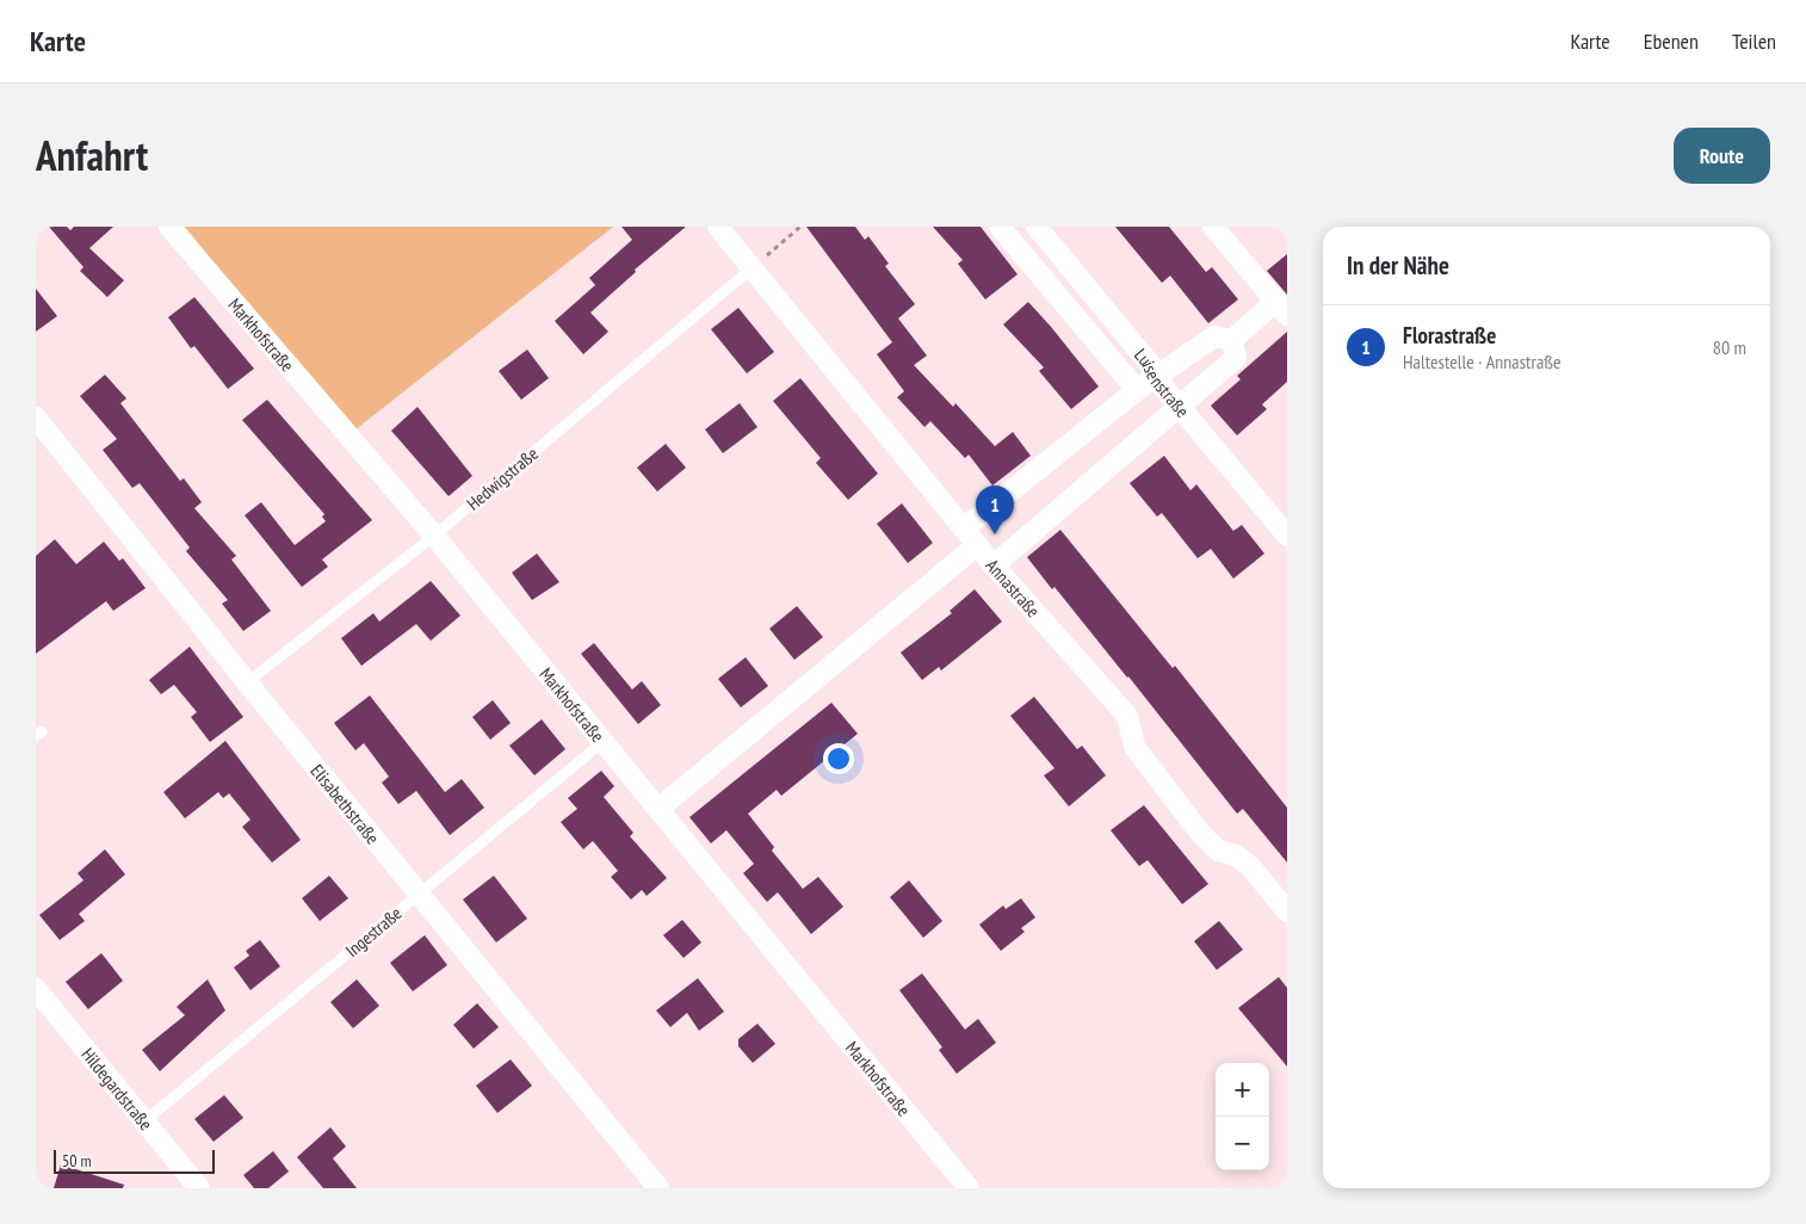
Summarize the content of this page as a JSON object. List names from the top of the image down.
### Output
{
  "streets": {
    "street": [
      "Markhofstraße",
      "Luisenstraße",
      "Annastraße",
      "Elisabethstraße",
      "Hildegardstraße"
    ],
    "lane": ["Hedwigstraße", "Ingestraße"]
  },
  "crossings": [
    ["Markhofstraße", "Hedwigstraße"],
    ["Markhofstraße", "Ingestraße"],
    ["Hedwigstraße", "Annastraße"],
    ["Hedwigstraße", "Elisabethstraße"],
    ["Elisabethstraße", "Ingestraße"],
    ["Ingestraße", "Hildegardstraße"]
  ],
  "scale_bar": "50 m",
  "page": {
    "header": "Karte",
    "nav": ["Karte", "Ebenen", "Teilen"],
    "title": "Anfahrt",
    "buttons": "Route",
    "heading": "In der Nähe",
    "list": [
      {
        "mark": "1",
        "name": "Florastraße",
        "note": "Haltestelle · Annastraße",
        "value": "80 m"
      }
    ],
    "pins": "1",
    "map_buttons": ["+", "−"],
    "scale": "50 m"
  }
}
